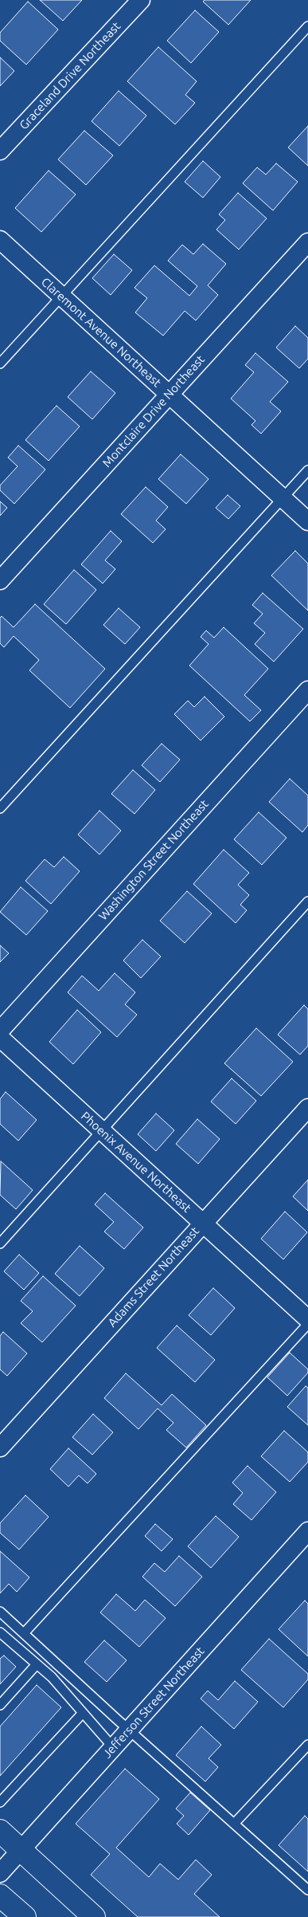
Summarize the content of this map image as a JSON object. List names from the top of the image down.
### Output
{
  "streets": {
    "street": [
      "Graceland Drive Northeast",
      "Claremont Avenue Northeast",
      "Montclaire Drive Northeast",
      "Washington Street Northeast",
      "Phoenix Avenue Northeast",
      "Adams Street Northeast",
      "Jefferson Street Northeast"
    ]
  },
  "crossings": [
    ["Claremont Avenue Northeast", "Montclaire Drive Northeast"],
    ["Phoenix Avenue Northeast", "Adams Street Northeast"]
  ]
}
